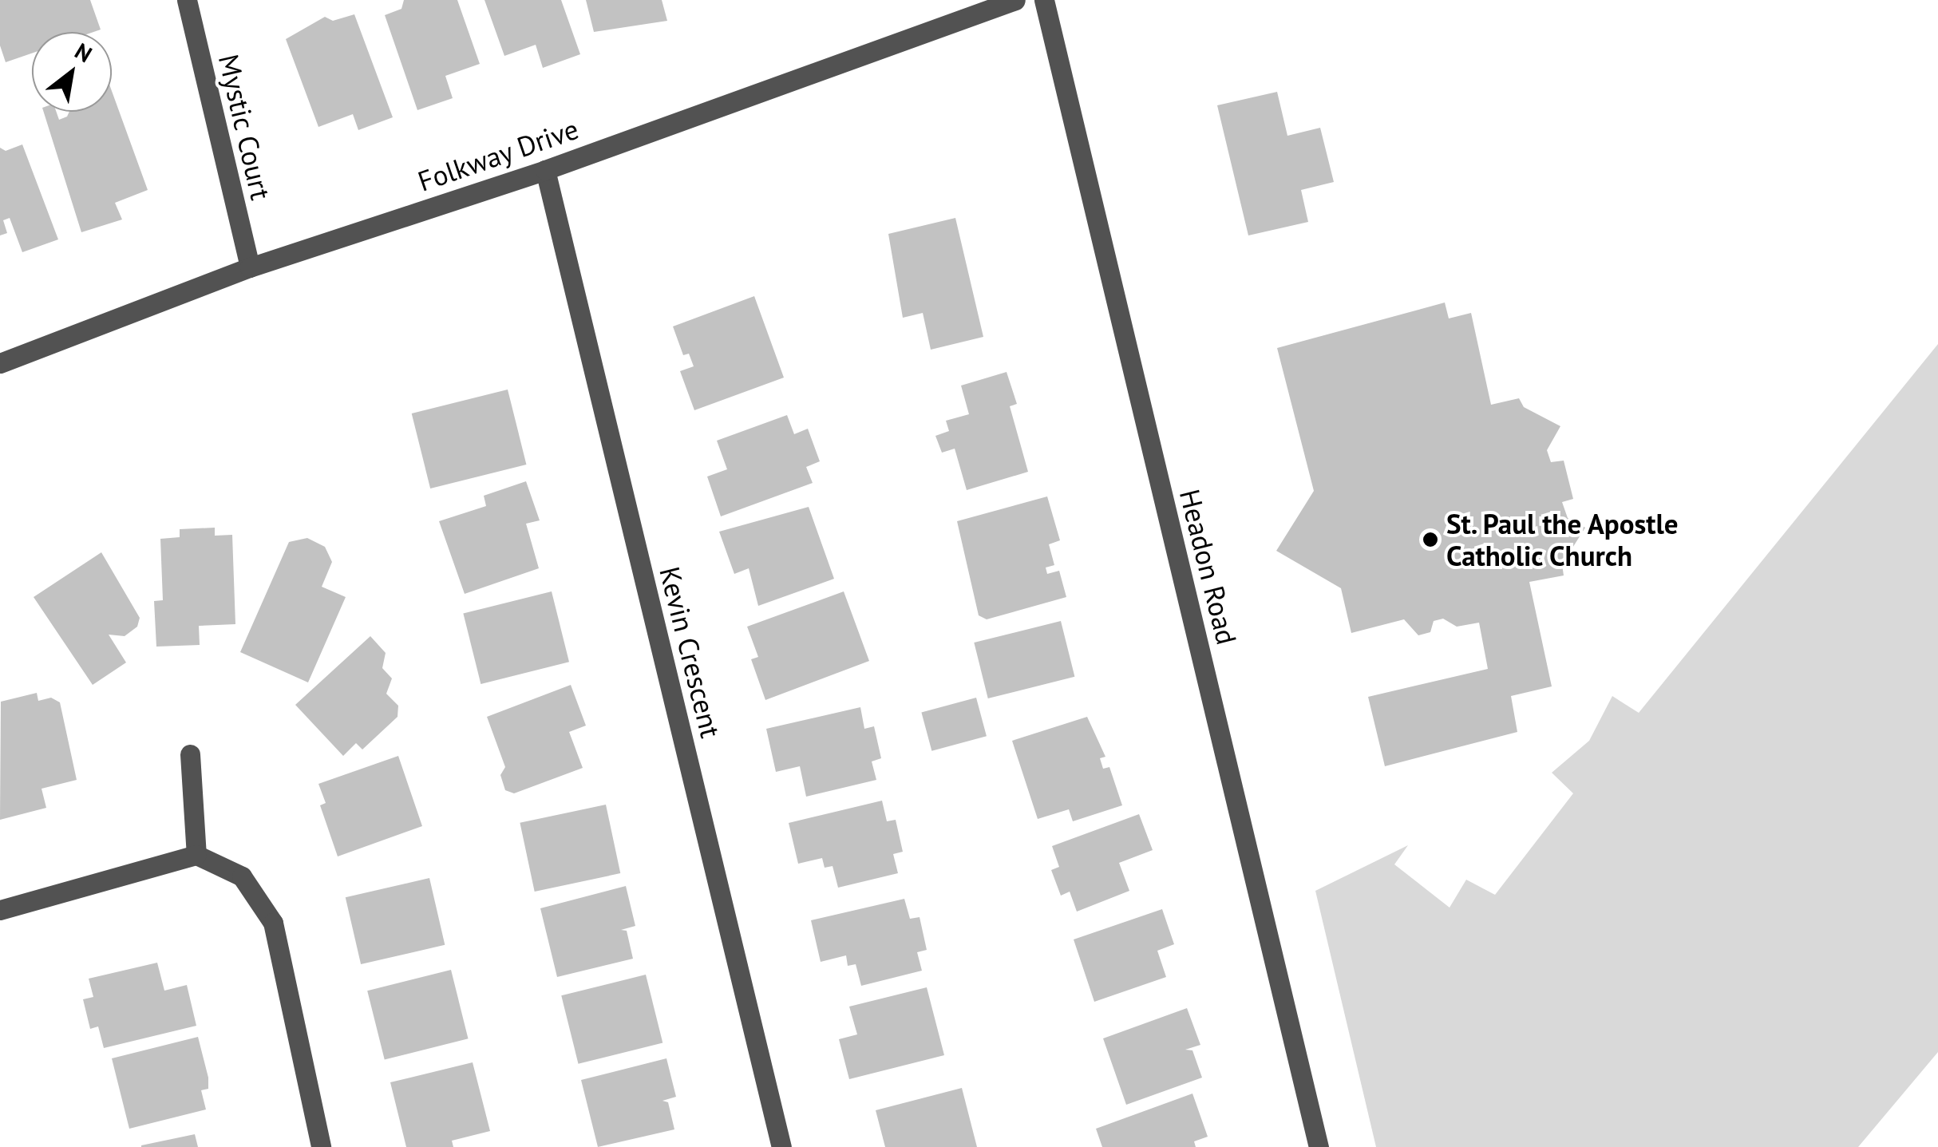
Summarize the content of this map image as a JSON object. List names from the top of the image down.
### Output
{
  "streets": {
    "street": [
      "Mystic Court",
      "Folkway Drive",
      "Headon Road",
      "Kevin Crescent"
    ]
  },
  "crossings": [
    ["Mystic Court", "Folkway Drive"],
    ["Folkway Drive", "Kevin Crescent"]
  ],
  "places": ["St. Paul the Apostle Catholic Church"],
  "north": "top right"
}
